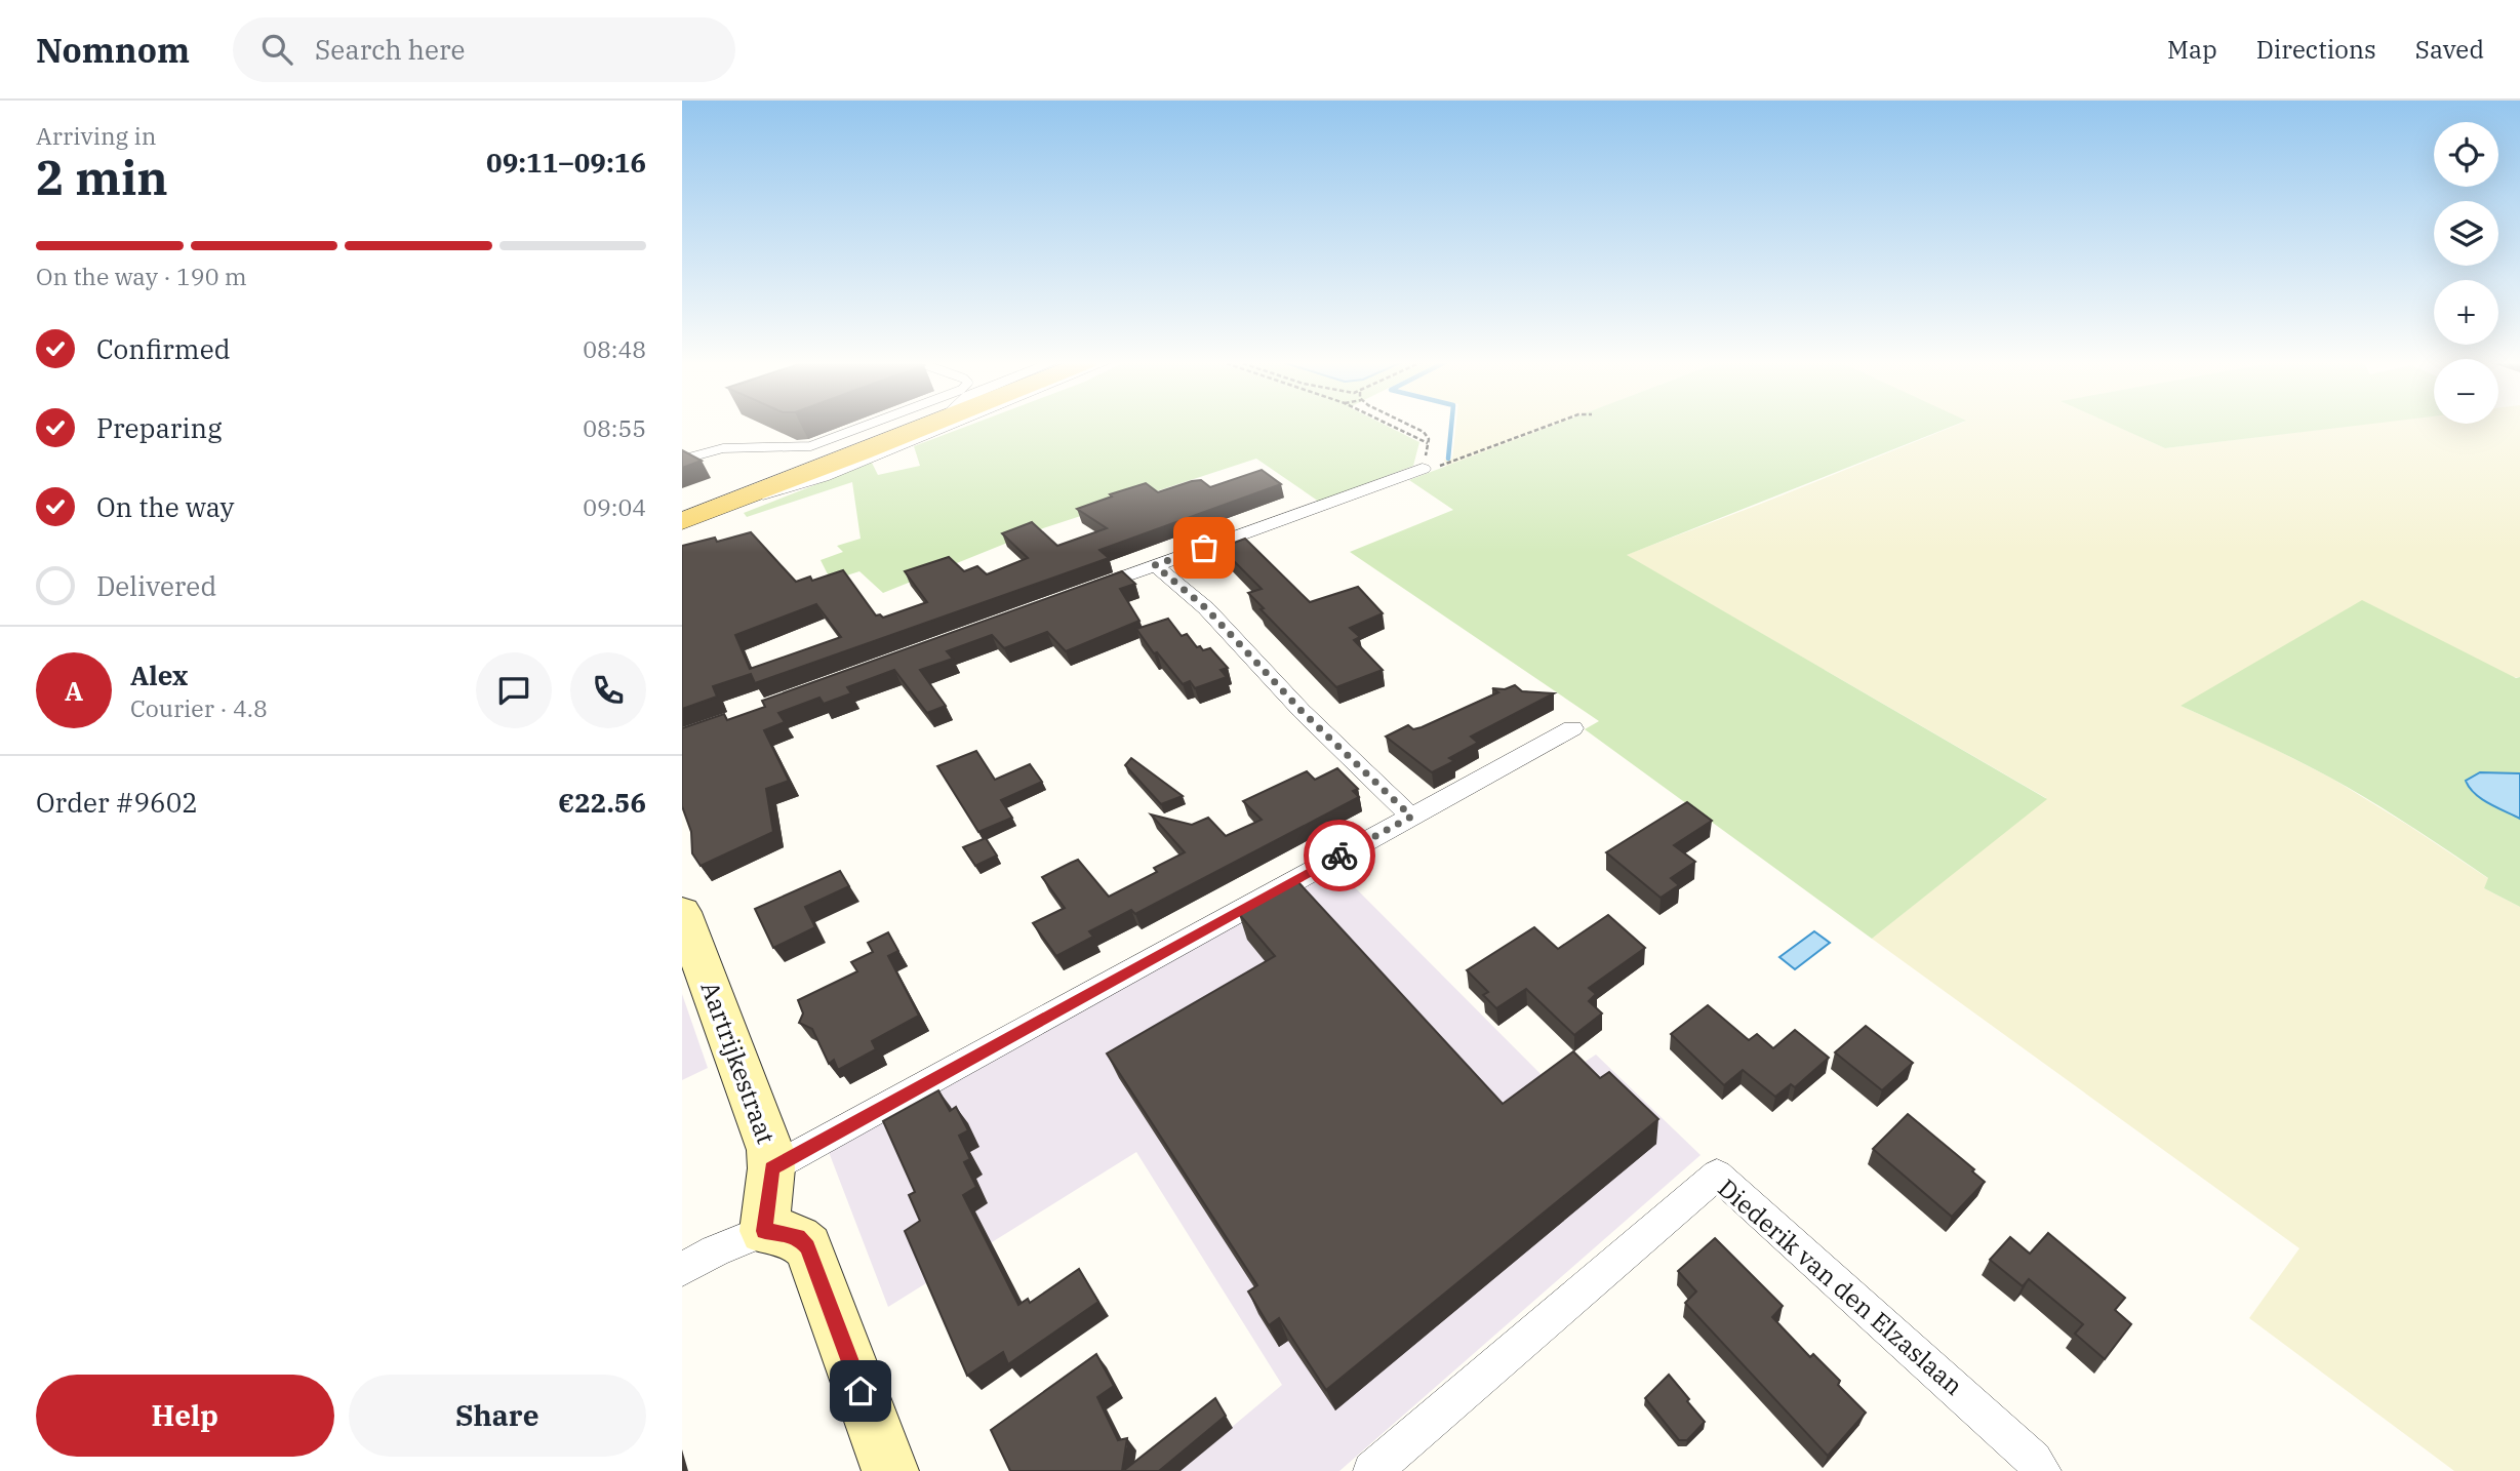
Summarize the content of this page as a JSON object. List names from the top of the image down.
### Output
{
  "streets": {
    "street": ["Aartrijkestraat", "Diederik van den Elzaslaan"]
  },
  "page": {
    "header": "Nomnom",
    "search": "Search here",
    "nav": ["Map", "Directions", "Saved"],
    "heading": ["2 min", "Arriving in", "09:11–09:16"],
    "panel": [
      "Alex",
      "Courier · 4.8",
      "Order #9602",
      "€22.56"
    ],
    "map_buttons": ["+", "−"],
    "bar": "On the way · 190 m",
    "list": [
      ["Confirmed", "08:48"],
      ["Preparing", "08:55"],
      ["On the way", "09:04"],
      "Delivered"
    ],
    "round": "A",
    "buttons": ["Help", "Share"]
  }
}
